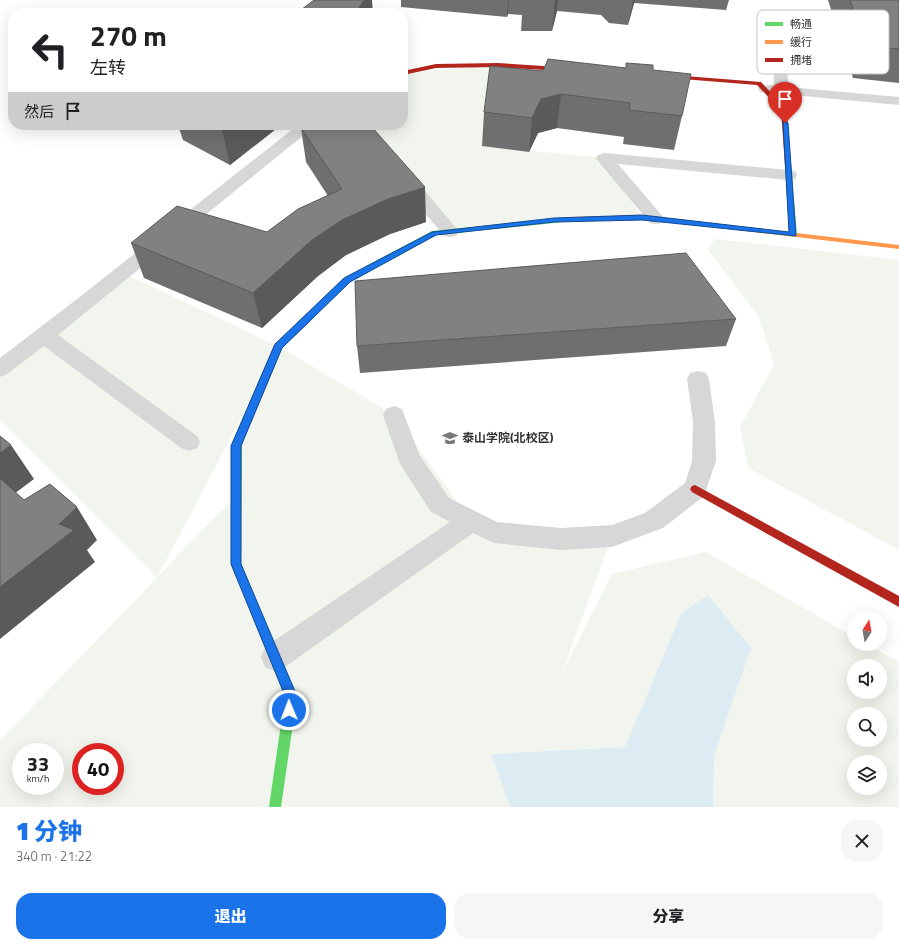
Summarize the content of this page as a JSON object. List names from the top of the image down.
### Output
{
  "places": {
    "school or university": ["泰山学院(北校区)"]
  },
  "legend": ["畅通", "缓行", "拥堵"],
  "north": "top",
  "page": {
    "turn": ["270 m", "左转"],
    "then": "然后",
    "speed": "33 km/h",
    "limit": "40",
    "heading": ["1 分钟", "340 m · 21:22"],
    "buttons": ["退出", "分享"]
  }
}
